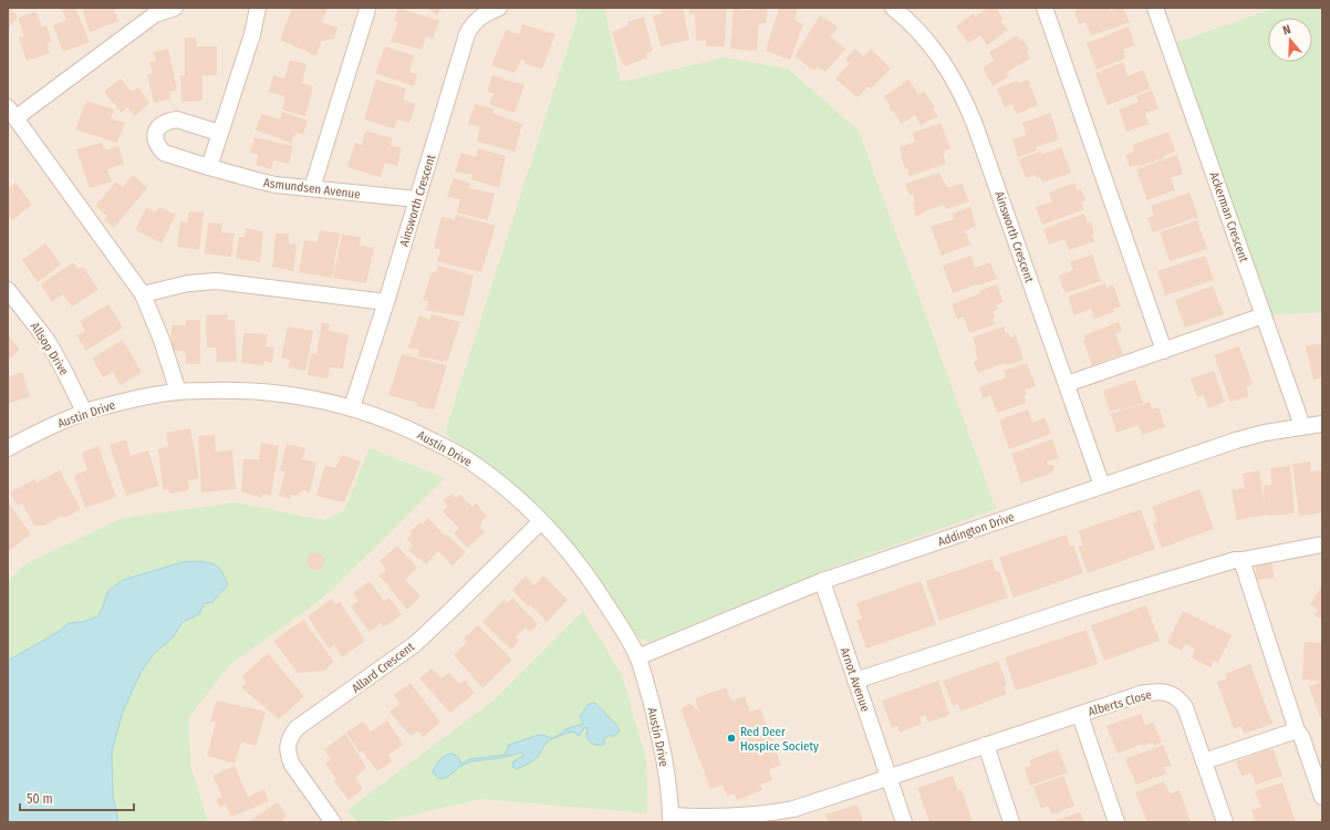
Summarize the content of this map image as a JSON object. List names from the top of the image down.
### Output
{
  "streets": {
    "street": [
      "Asmundsen Avenue",
      "Ainsworth Crescent",
      "Ackerman Crescent",
      "Allsop Drive",
      "Austin Drive",
      "Addington Drive",
      "Allard Crescent",
      "Arnot Avenue",
      "Alberts Close"
    ]
  },
  "crossings": [
    ["Asmundsen Avenue", "Ainsworth Crescent"],
    ["Ainsworth Crescent", "Austin Drive"],
    ["Ainsworth Crescent", "Addington Drive"],
    ["Ackerman Crescent", "Addington Drive"],
    ["Allsop Drive", "Austin Drive"],
    ["Austin Drive", "Addington Drive"],
    ["Austin Drive", "Allard Crescent"],
    ["Austin Drive", "Alberts Close"],
    ["Addington Drive", "Arnot Avenue"],
    ["Arnot Avenue", "Alberts Close"]
  ],
  "places": ["Red Deer Hospice Society"],
  "scale_bar": "50 m",
  "north": "top"
}
